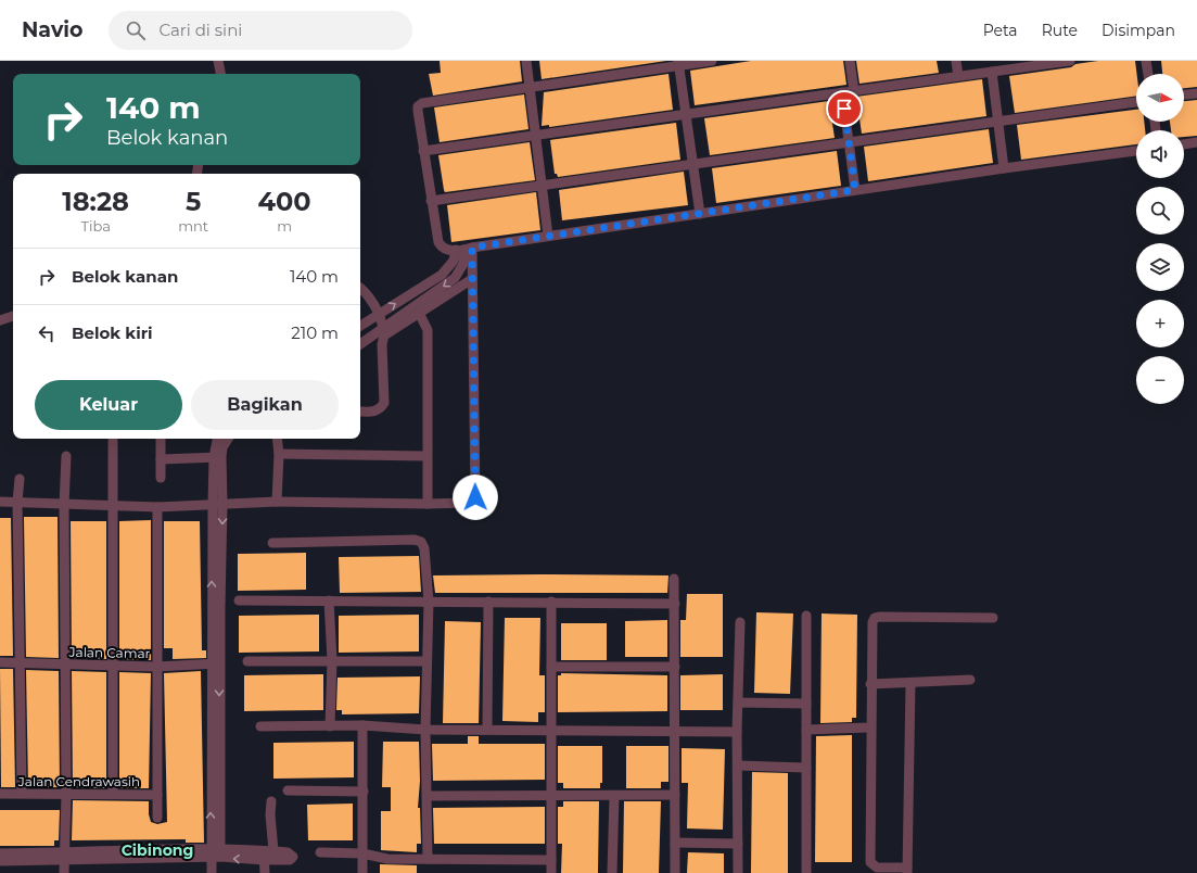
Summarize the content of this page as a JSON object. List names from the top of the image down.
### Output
{
  "streets": {
    "street": ["Jalan Camar", "Jalan Cendrawasih"]
  },
  "districts": ["Cibinong"],
  "north": "right",
  "page": {
    "header": "Navio",
    "search": "Cari di sini",
    "nav": ["Peta", "Rute", "Disimpan"],
    "map_buttons": ["+", "−"],
    "turn": ["140 m", "Belok kanan"],
    "eta": [
      "18:28",
      "Tiba",
      "5",
      "mnt",
      "400",
      "m"
    ],
    "list": [
      {
        "name": "Belok kanan",
        "value": "140 m"
      },
      {
        "name": "Belok kiri",
        "value": "210 m"
      }
    ],
    "buttons": ["Keluar", "Bagikan"]
  }
}
